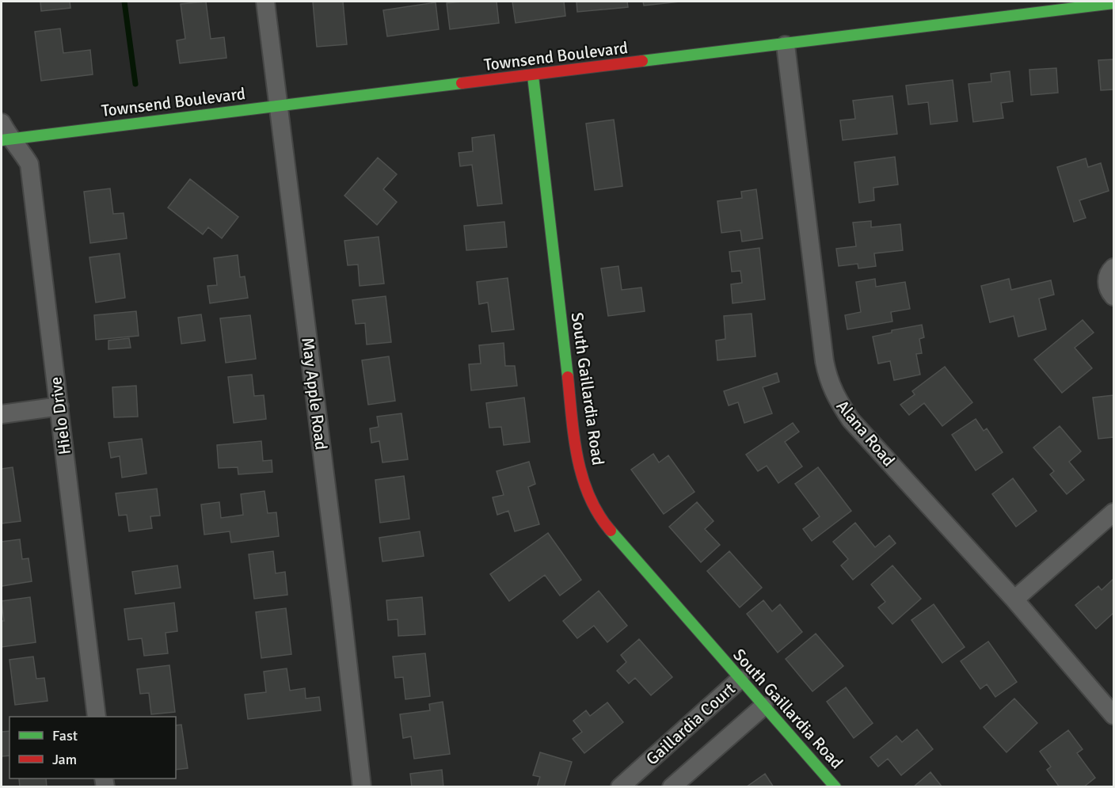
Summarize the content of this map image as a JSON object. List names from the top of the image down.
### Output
{
  "streets": {
    "street": [
      "Townsend Boulevard",
      "South Gaillardia Road",
      "May Apple Road",
      "Hielo Drive",
      "Alana Road",
      "Gaillardia Court"
    ]
  },
  "crossings": [
    ["Townsend Boulevard", "South Gaillardia Road"],
    ["Townsend Boulevard", "May Apple Road"],
    ["Townsend Boulevard", "Hielo Drive"],
    ["Townsend Boulevard", "Alana Road"],
    ["South Gaillardia Road", "Gaillardia Court"]
  ],
  "legend": ["Fast", "Jam"]
}
